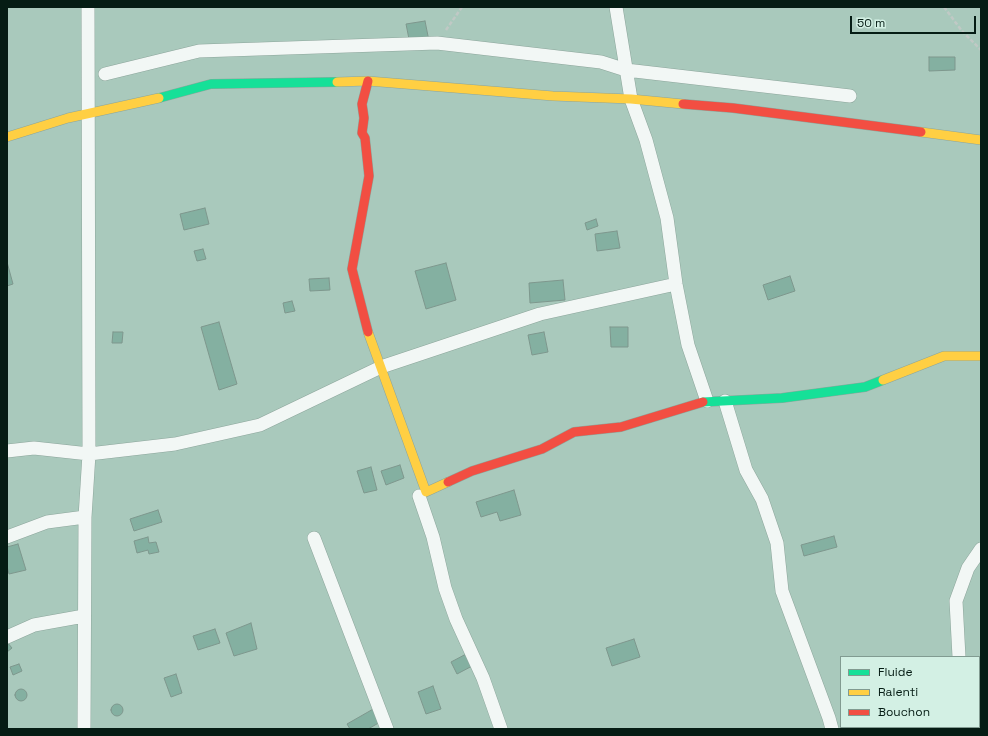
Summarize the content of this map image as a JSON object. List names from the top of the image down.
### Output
{
  "legend": ["Fluide", "Ralenti", "Bouchon"],
  "scale_bar": "50 m"
}
